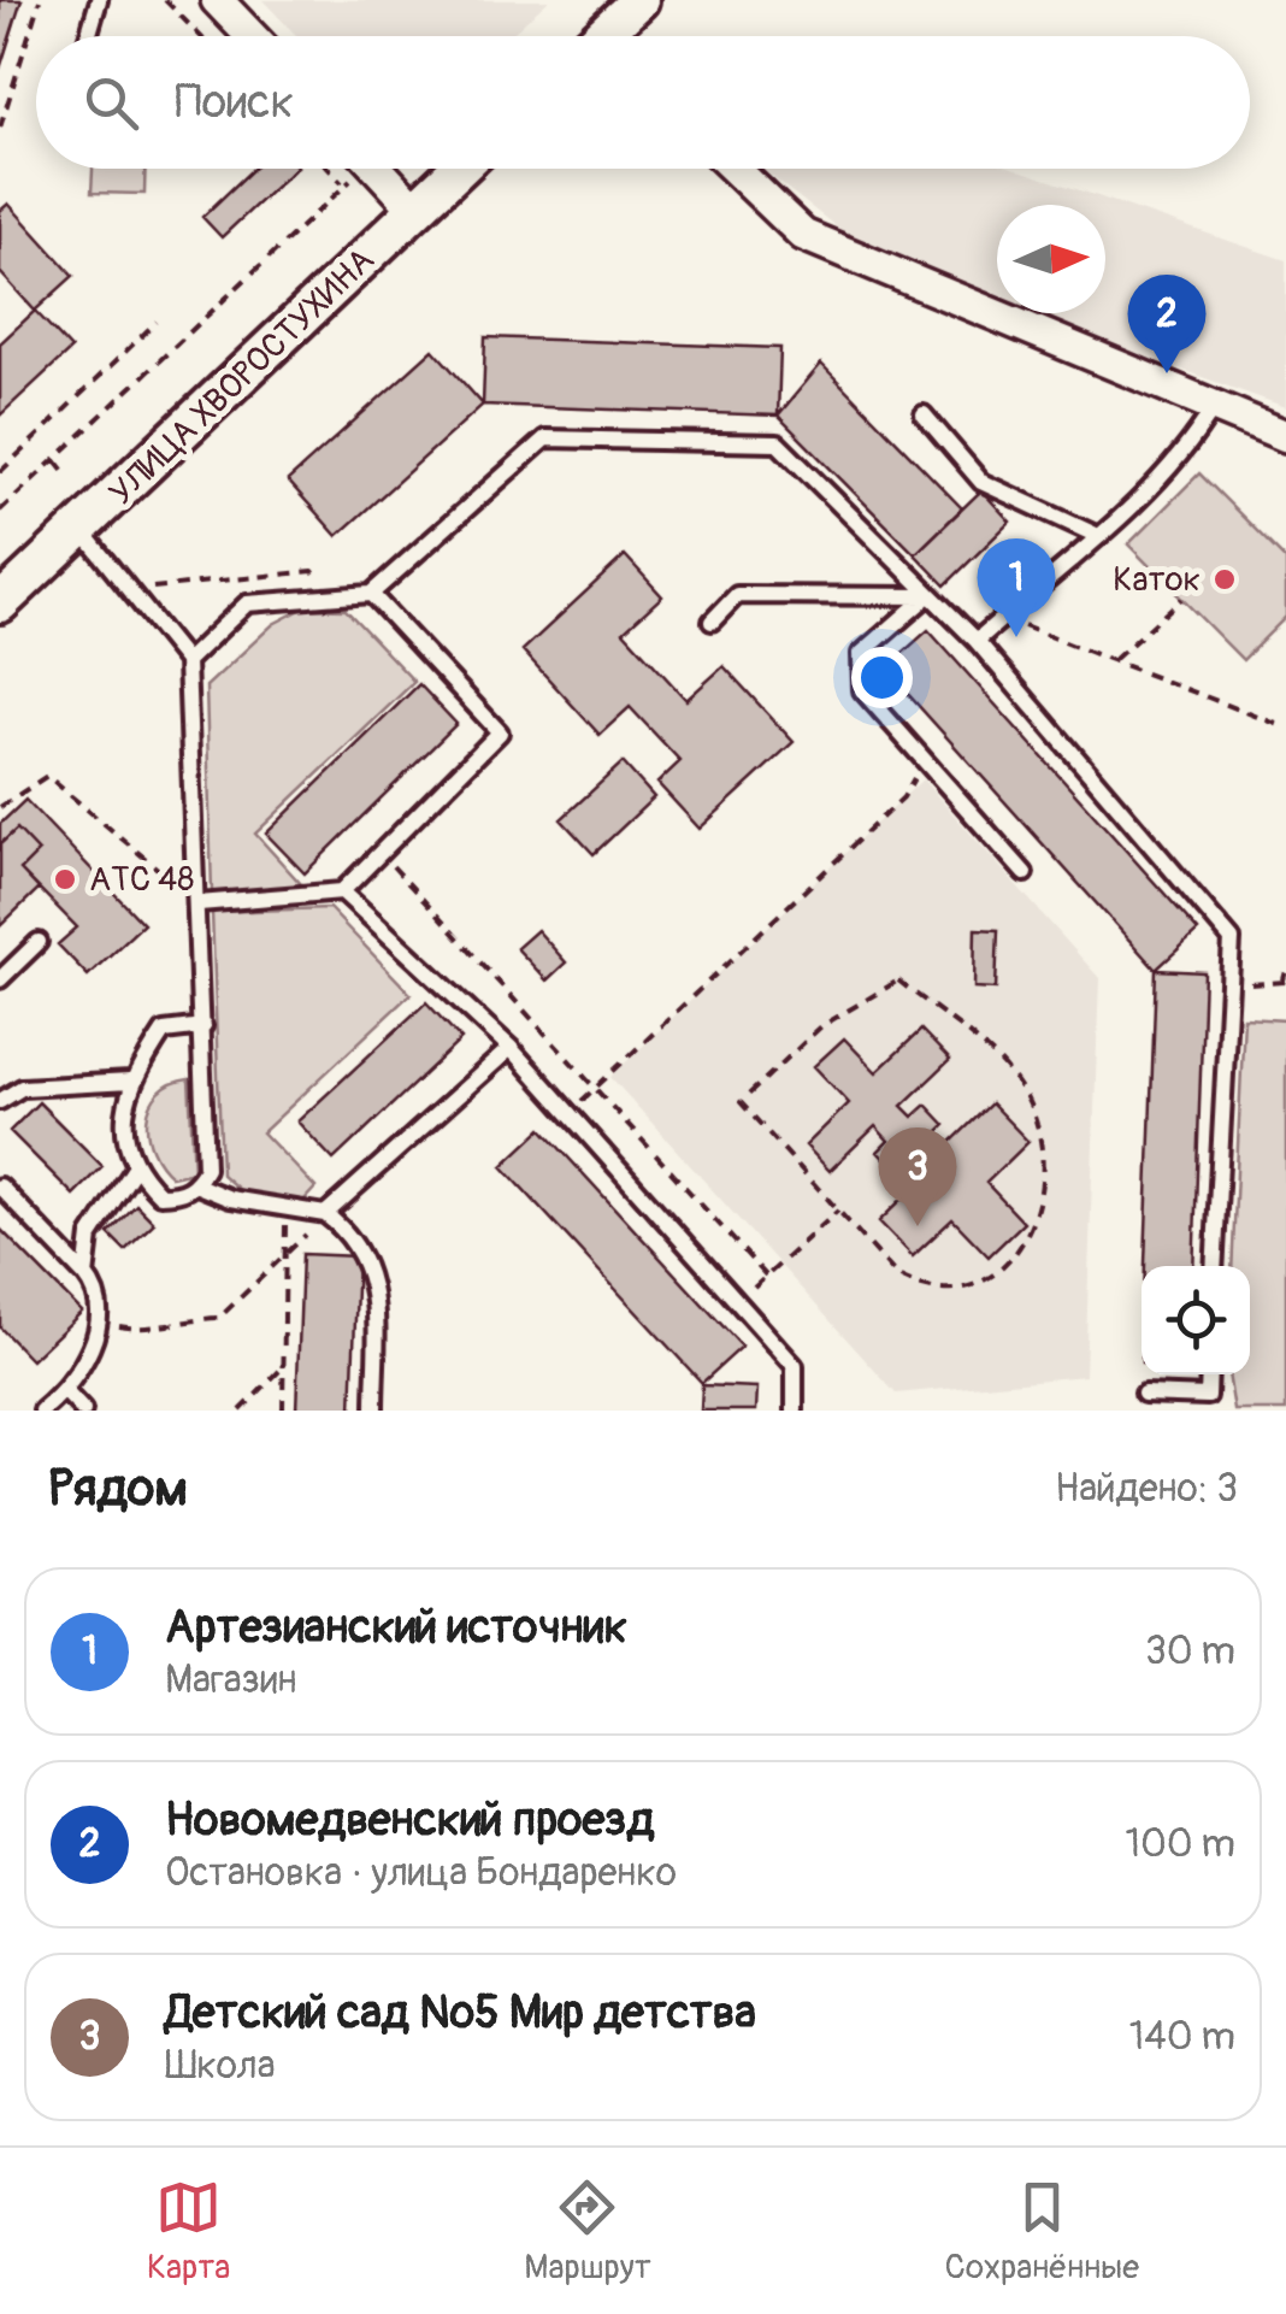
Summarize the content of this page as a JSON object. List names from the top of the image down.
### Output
{
  "streets": {
    "street": ["УЛИЦА ХВОРОСТУХИНА"]
  },
  "places": ["Каток", "АТС 48"],
  "north": "right",
  "page": {
    "search": "Поиск",
    "pins": ["2", "1", "3"],
    "heading": ["Рядом", "Найдено: 3"],
    "list": [
      {
        "mark": "1",
        "name": "Артезианский источник",
        "note": "Магазин",
        "value": "30 m"
      },
      {
        "mark": "2",
        "name": "Новомедвенский проезд",
        "note": "Остановка · улица Бондаренко",
        "value": "100 m"
      },
      {
        "mark": "3",
        "name": "Детский сад №5 Мир детства",
        "note": "Школа",
        "value": "140 m"
      }
    ],
    "nav": ["Карта", "Маршрут", "Сохранённые"]
  }
}
